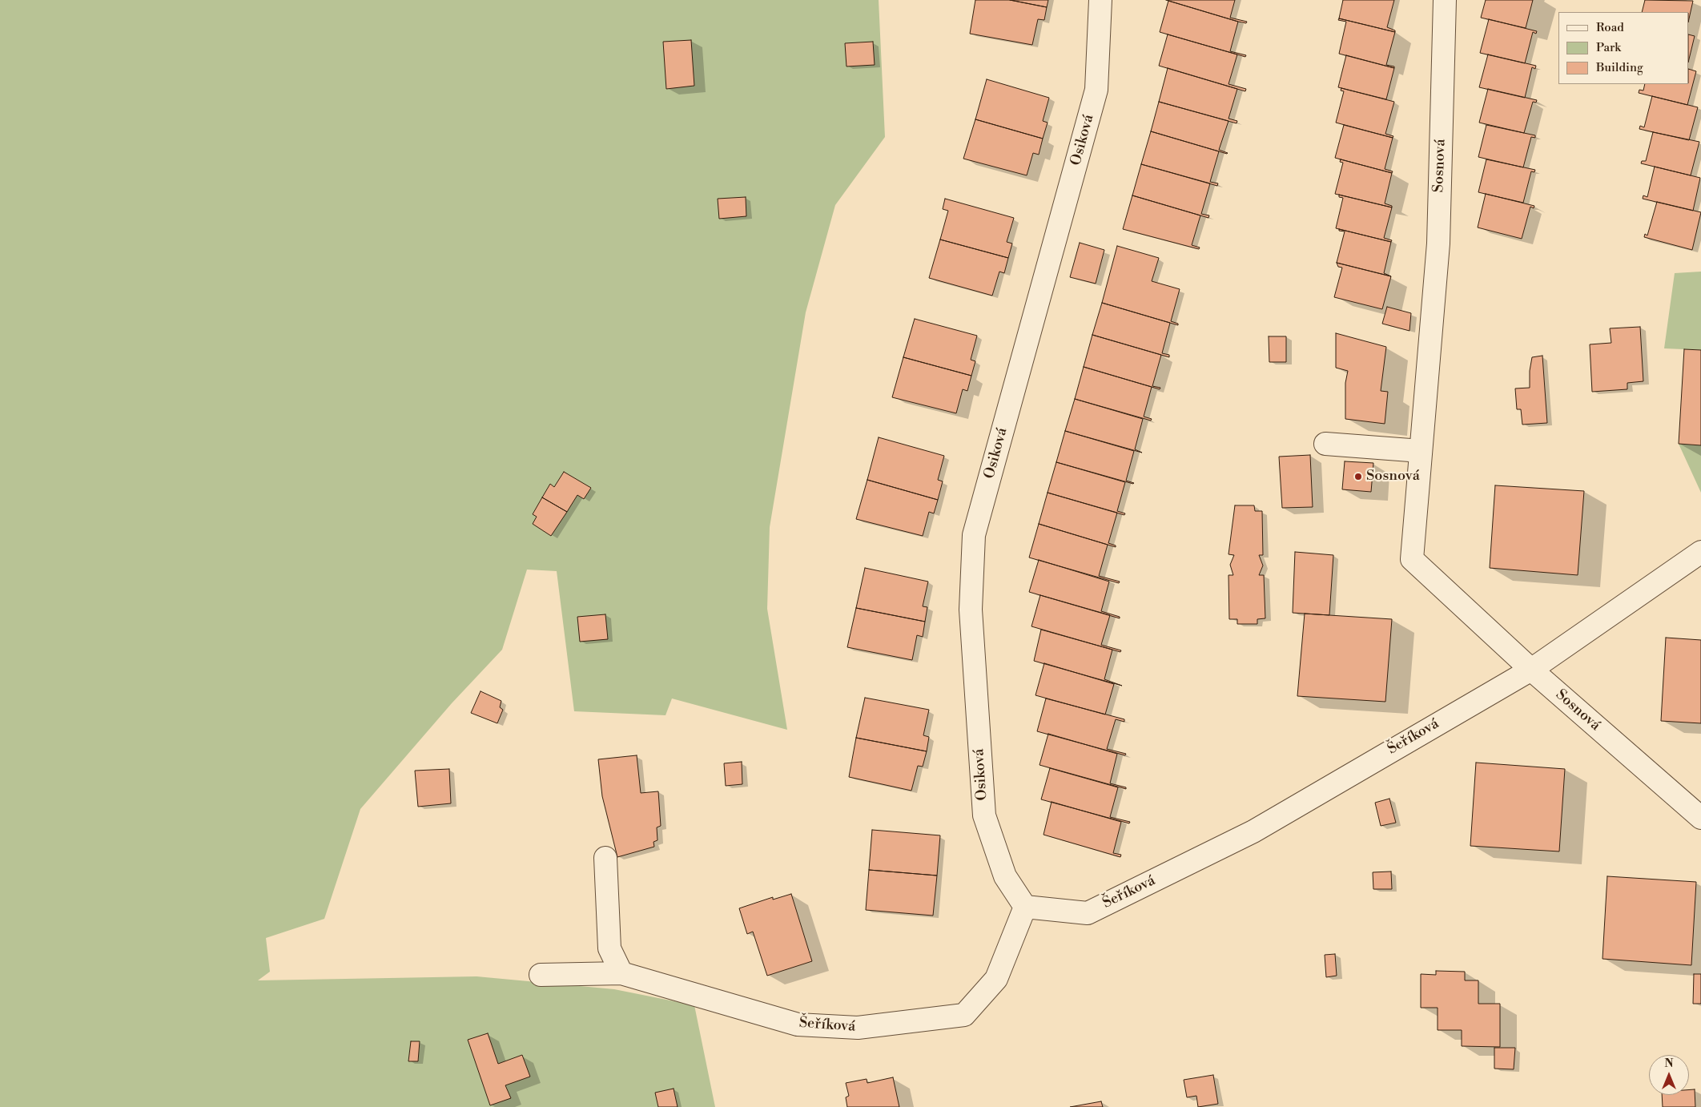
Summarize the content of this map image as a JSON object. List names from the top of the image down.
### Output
{
  "streets": {
    "street": ["Osiková", "Sosnová", "Šeříková"]
  },
  "crossings": [
    ["Osiková", "Šeříková"],
    ["Sosnová", "Šeříková"]
  ],
  "places": ["Sosnová"],
  "legend": ["Road", "Park", "Building"],
  "north": "top"
}
